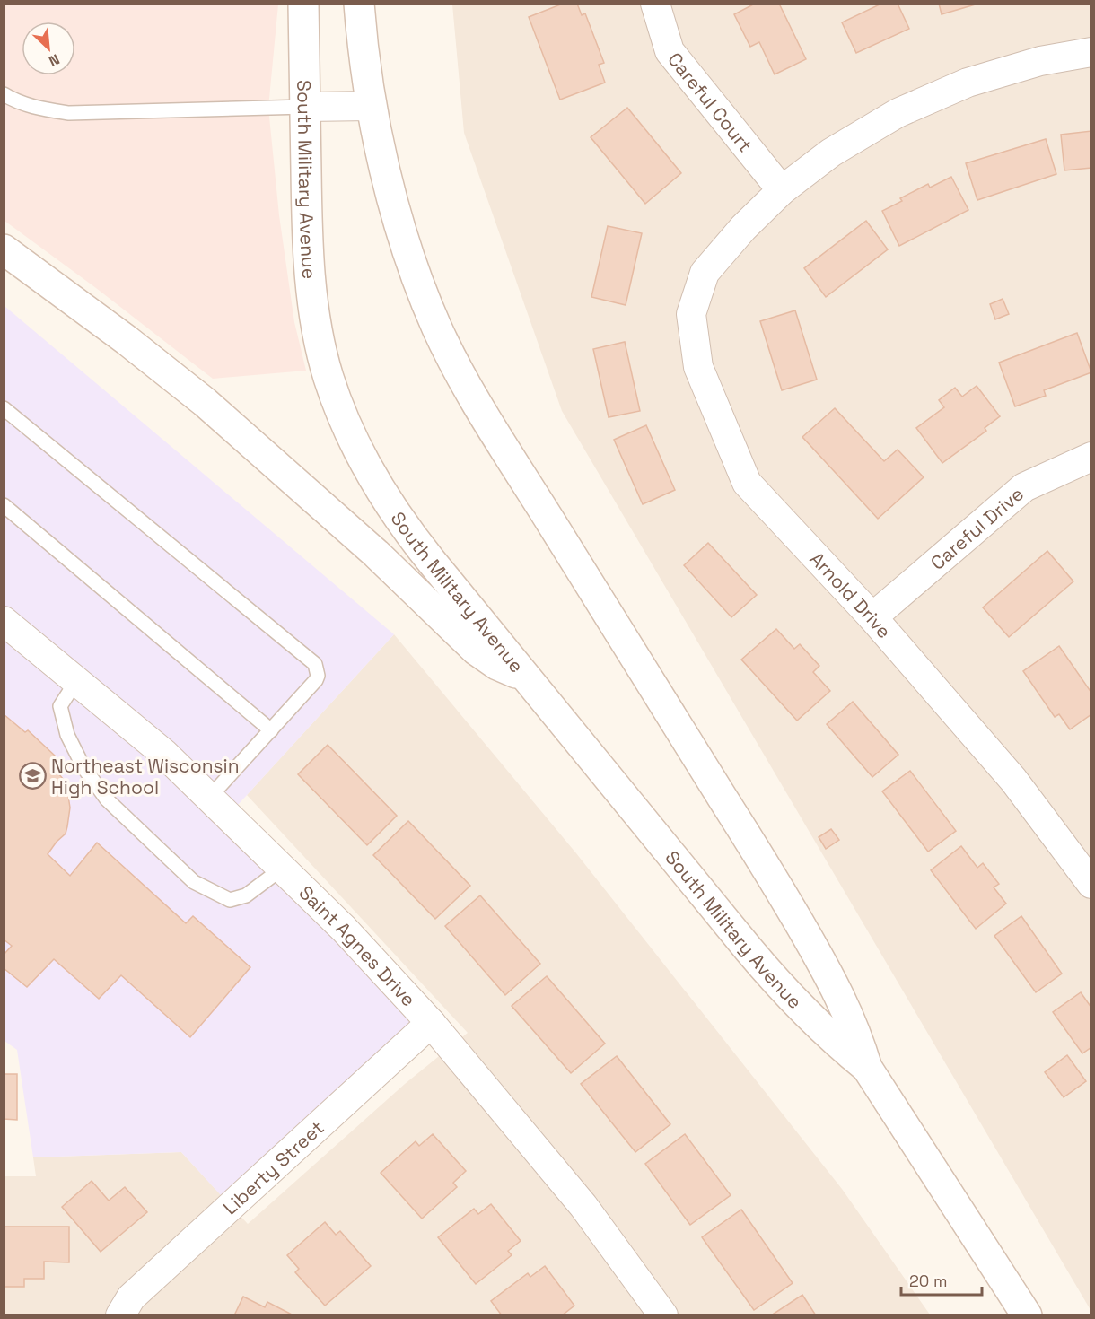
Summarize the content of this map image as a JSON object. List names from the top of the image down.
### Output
{
  "streets": {
    "main road": ["South Military Avenue"],
    "street": [
      "Careful Court",
      "Careful Drive",
      "Arnold Drive",
      "Saint Agnes Drive",
      "Liberty Street"
    ]
  },
  "crossings": [
    ["Careful Court", "Arnold Drive"],
    ["Careful Drive", "Arnold Drive"],
    ["Saint Agnes Drive", "Liberty Street"]
  ],
  "places": {
    "school or university": ["Northeast Wisconsin High School"]
  },
  "scale_bar": "20 m",
  "north": "bottom right"
}
